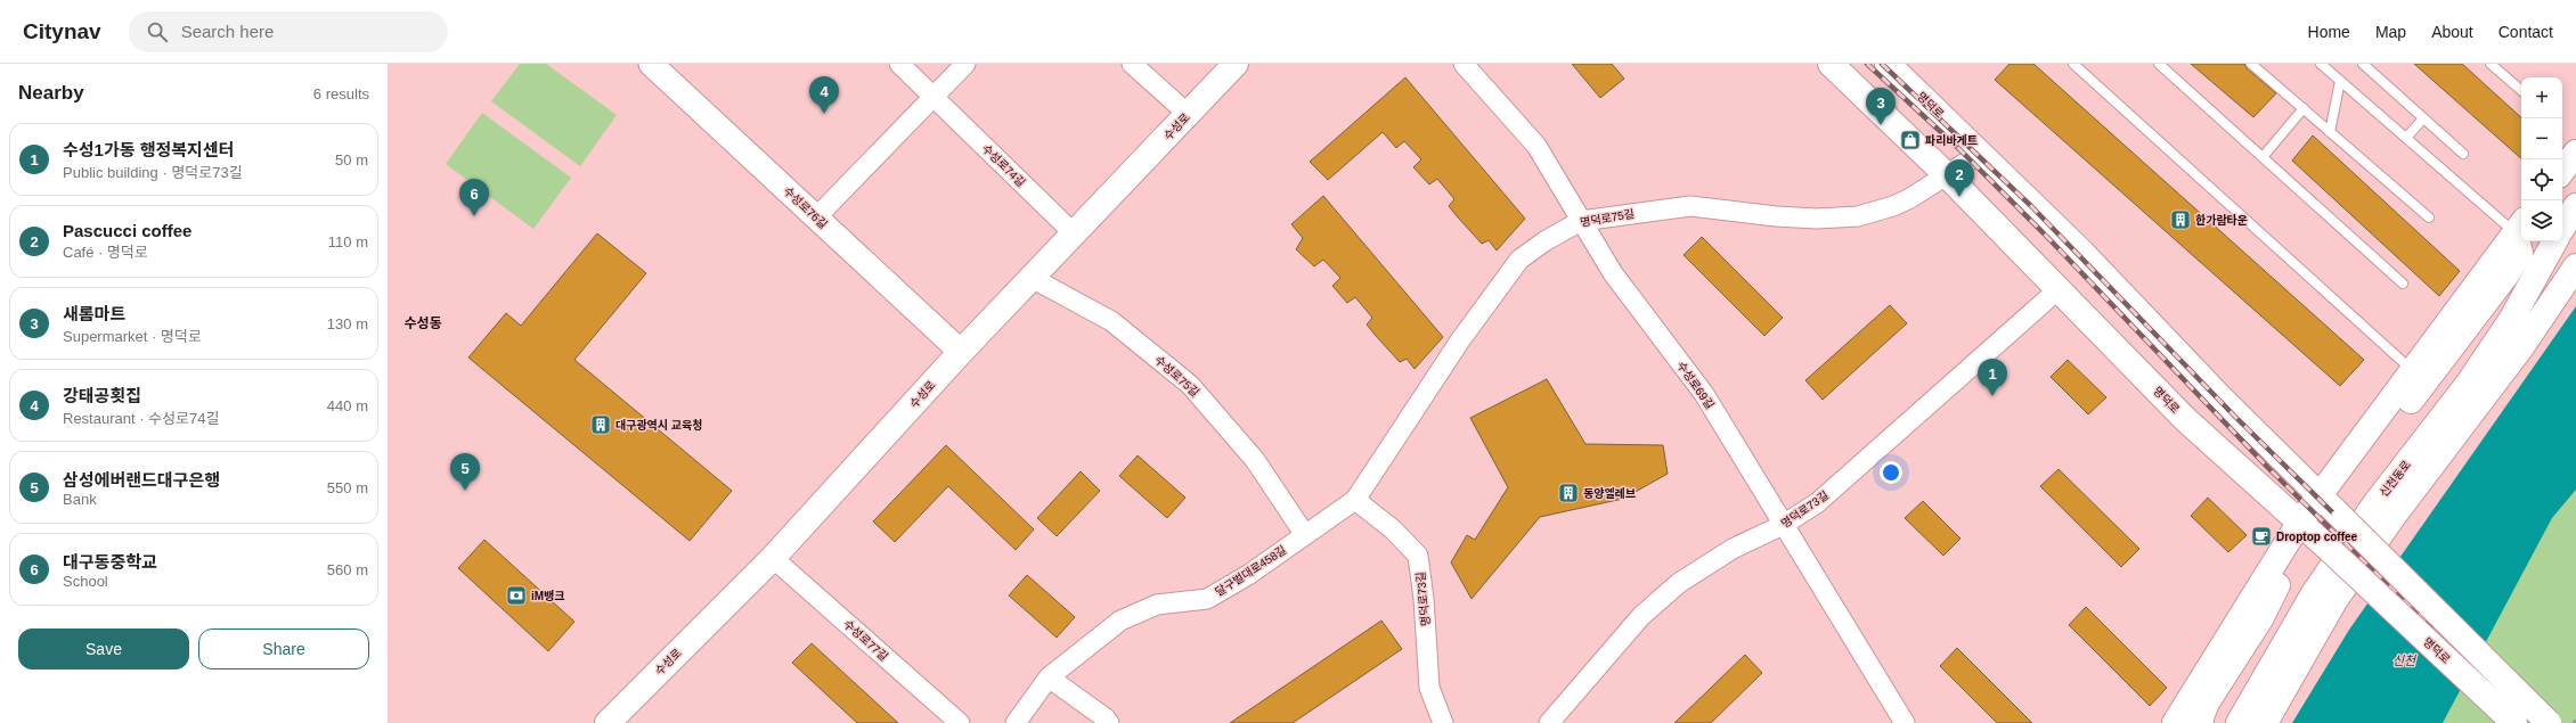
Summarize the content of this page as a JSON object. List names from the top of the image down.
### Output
{
  "streets": {
    "main road": ["명덕로", "수성로", "신천동로"],
    "street": [
      "수성로74길",
      "수성로76길",
      "명덕로75길",
      "수성로75길",
      "수성로69길",
      "명덕로73길",
      "달구벌대로458길",
      "수성로77길"
    ]
  },
  "crossings": [
    ["명덕로", "명덕로75길"],
    ["명덕로", "명덕로73길"],
    ["수성로", "수성로74길"],
    ["수성로", "수성로76길"],
    ["수성로", "수성로75길"],
    ["수성로", "수성로77길"],
    ["명덕로75길", "수성로69길"],
    ["명덕로75길", "명덕로73길"],
    ["명덕로75길", "달구벌대로458길"],
    ["수성로75길", "달구벌대로458길"],
    ["수성로69길", "명덕로73길"],
    ["명덕로73길", "달구벌대로458길"]
  ],
  "districts": ["수성동"],
  "water": ["신천"],
  "places": {
    "shop": ["파리바게트"],
    "building": ["한가람타운", "대구광역시 교육청", "동양엘레브"],
    "cafe": ["Droptop coffee"],
    "bank": ["iM뱅크"]
  },
  "page": {
    "header": "Citynav",
    "search": "Search here",
    "nav": [
      "Home",
      "Map",
      "About",
      "Contact"
    ],
    "heading": ["Nearby", "6 results"],
    "pins": [
      "4",
      "3",
      "2",
      "6",
      "1",
      "5"
    ],
    "map_buttons": ["+", "−"],
    "list": [
      {
        "mark": "1",
        "name": "수성1가동 행정복지센터",
        "note": "Public building · 명덕로73길",
        "value": "50 m"
      },
      {
        "mark": "2",
        "name": "Pascucci coffee",
        "note": "Café · 명덕로",
        "value": "110 m"
      },
      {
        "mark": "3",
        "name": "새롬마트",
        "note": "Supermarket · 명덕로",
        "value": "130 m"
      },
      {
        "mark": "4",
        "name": "강태공횟집",
        "note": "Restaurant · 수성로74길",
        "value": "440 m"
      },
      {
        "mark": "5",
        "name": "삼성에버랜드대구은행",
        "note": "Bank",
        "value": "550 m"
      },
      {
        "mark": "6",
        "name": "대구동중학교",
        "note": "School",
        "value": "560 m"
      }
    ],
    "buttons": ["Save", "Share"]
  }
}
